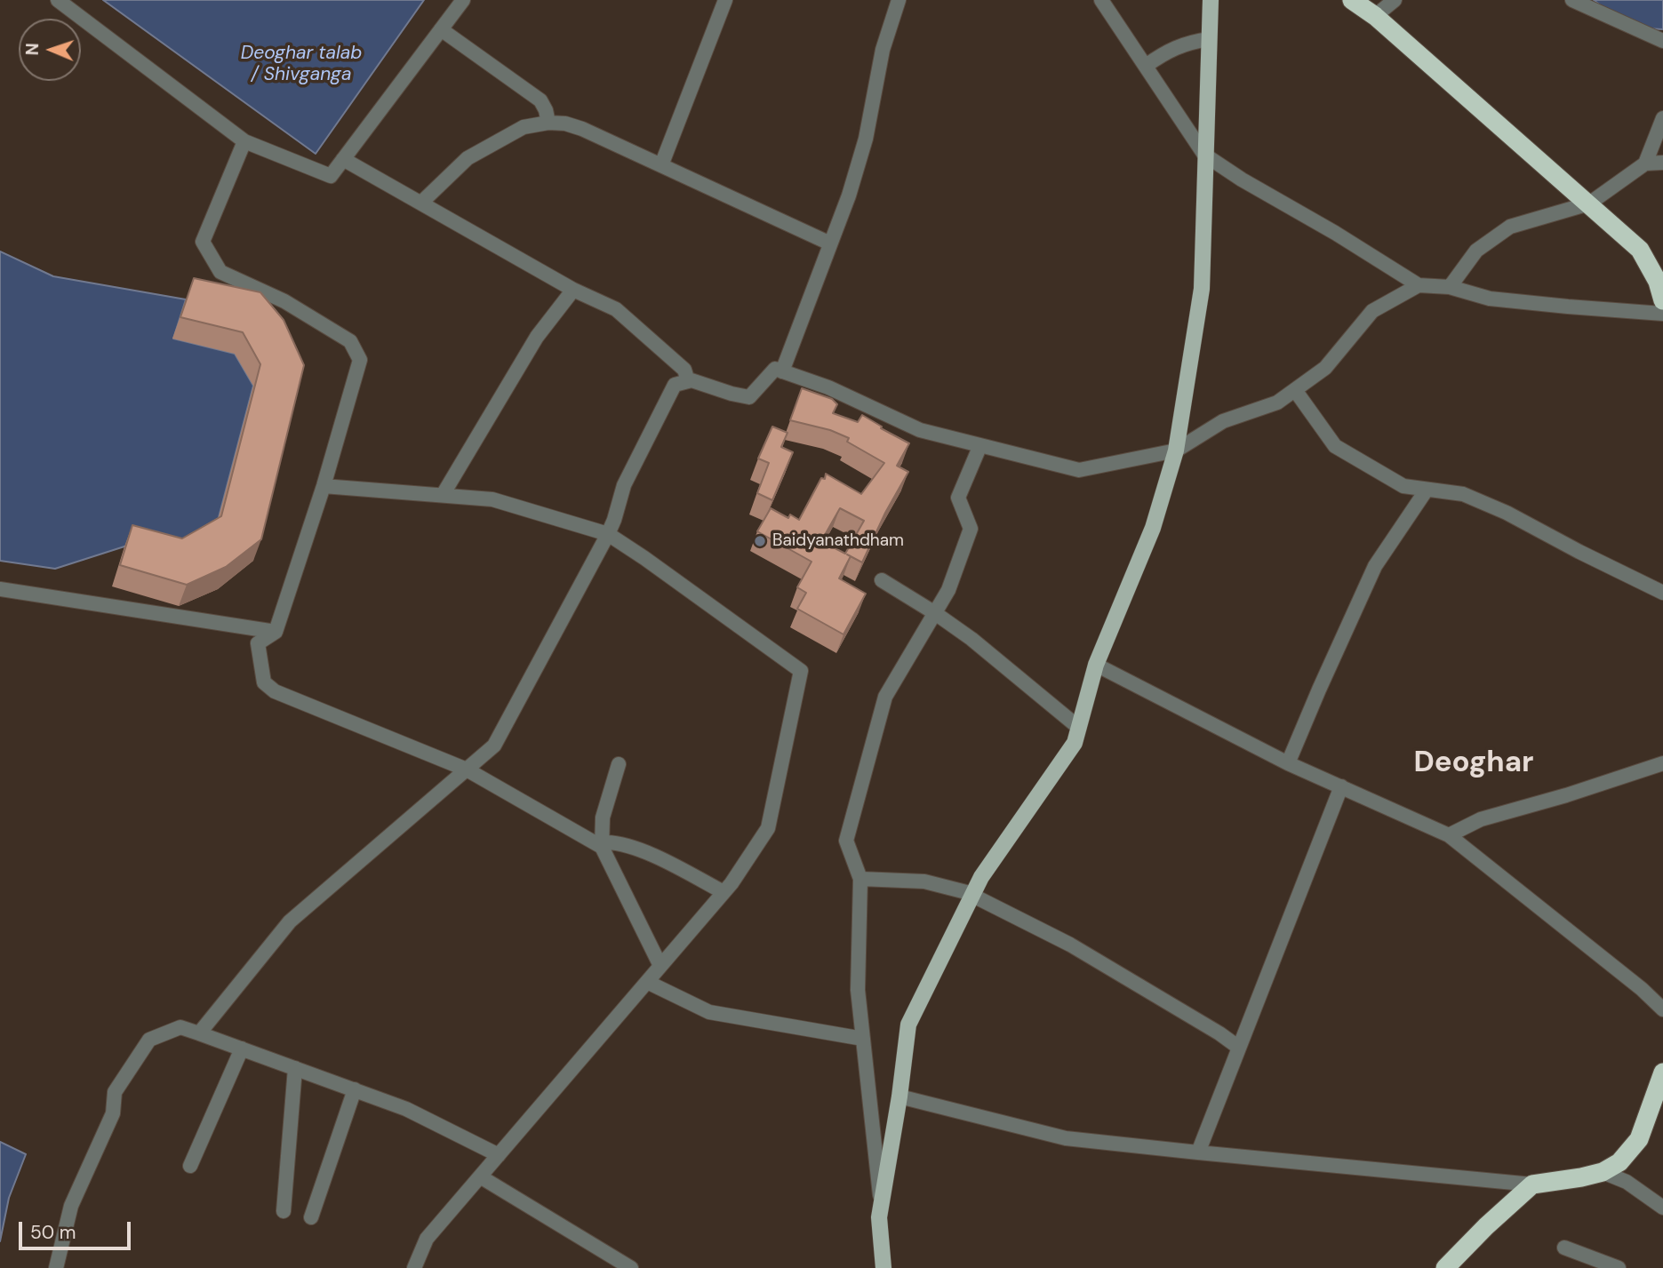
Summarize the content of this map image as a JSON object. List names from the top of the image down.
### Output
{
  "districts": ["Deoghar"],
  "water": ["Deoghar talab / Shivganga"],
  "places": ["Baidyanathdham"],
  "scale_bar": "50 m",
  "north": "left"
}
